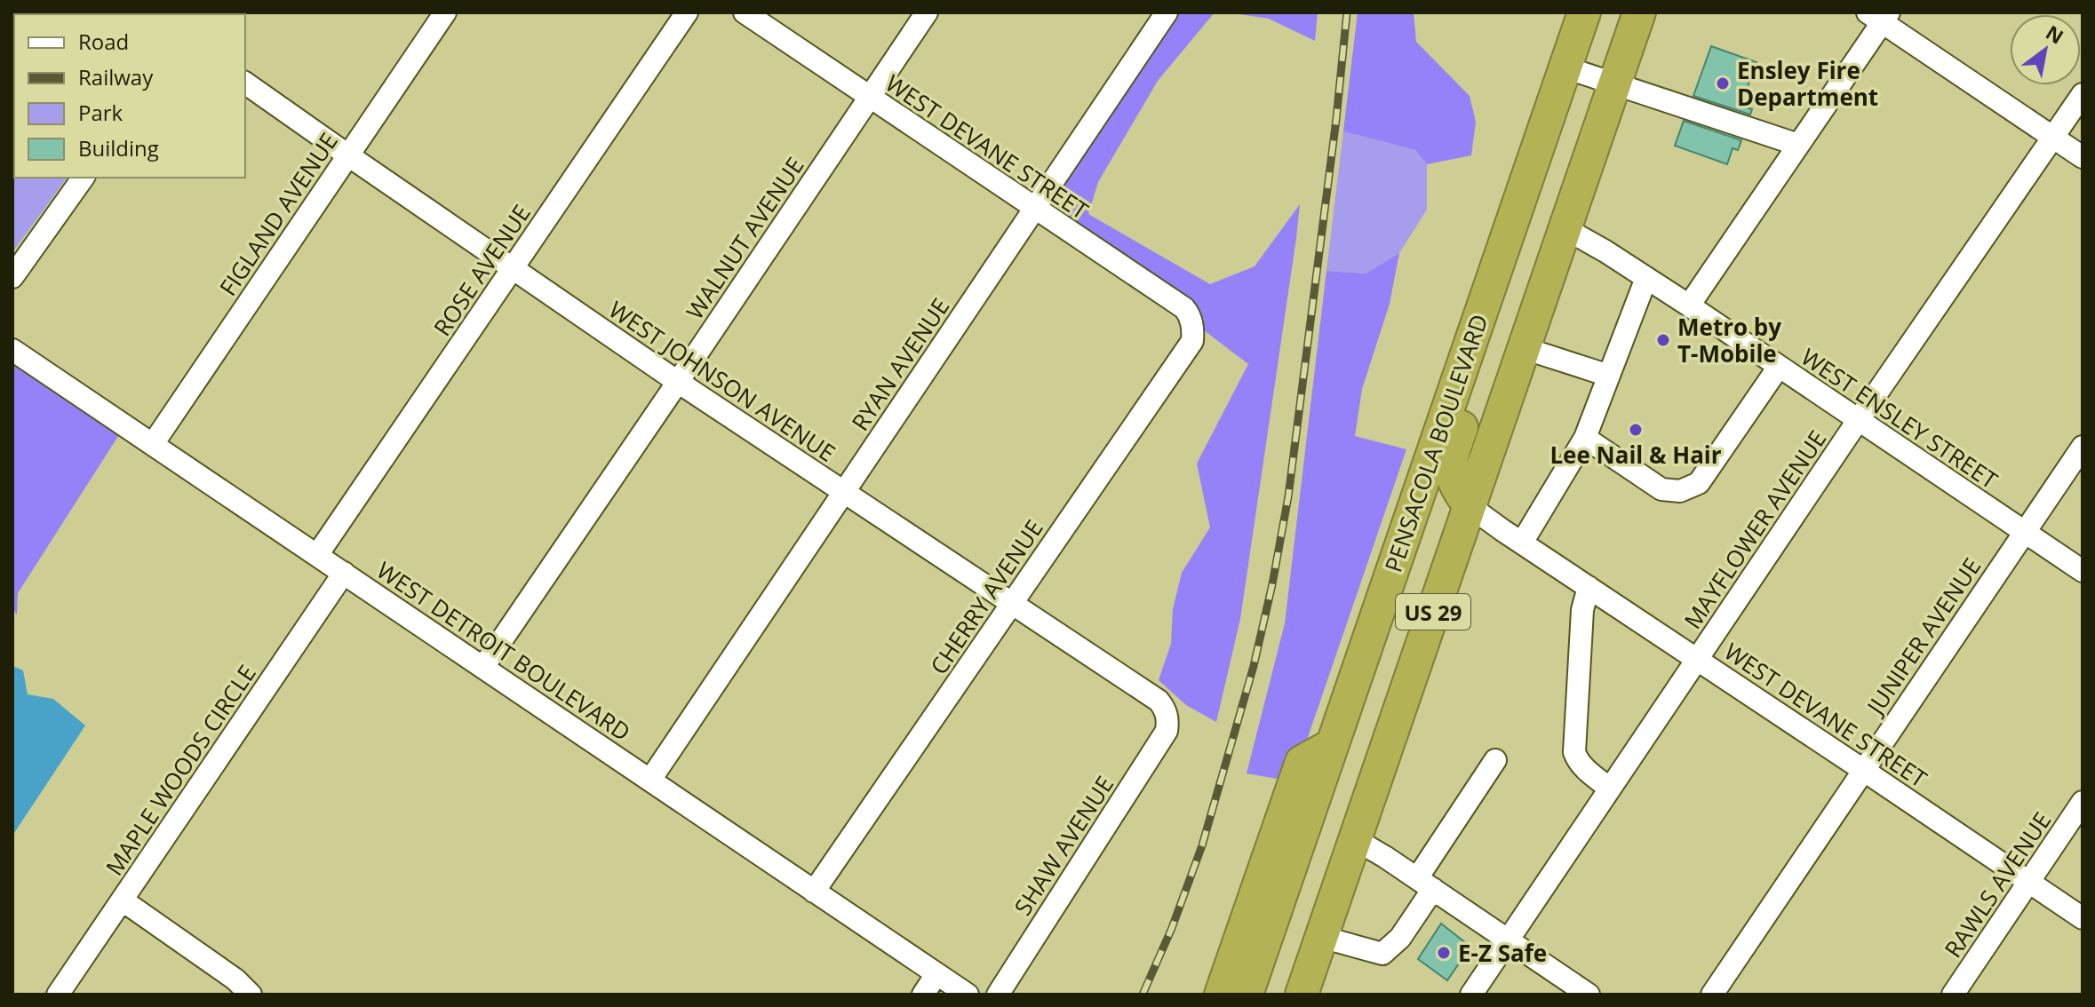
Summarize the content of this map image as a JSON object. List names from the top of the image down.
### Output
{
  "streets": {
    "highway": ["PENSACOLA BOULEVARD", "US 29"],
    "street": [
      "WEST DEVANE STREET",
      "FIGLAND AVENUE",
      "WALNUT AVENUE",
      "ROSE AVENUE",
      "RYAN AVENUE",
      "WEST JOHNSON AVENUE",
      "WEST ENSLEY STREET",
      "MAYFLOWER AVENUE",
      "CHERRY AVENUE",
      "JUNIPER AVENUE",
      "WEST DETROIT BOULEVARD",
      "MAPLE WOODS CIRCLE",
      "SHAW AVENUE",
      "RAWLS AVENUE"
    ]
  },
  "crossings": [
    ["WEST DEVANE STREET", "WALNUT AVENUE"],
    ["WEST DEVANE STREET", "RYAN AVENUE"],
    ["WEST DEVANE STREET", "MAYFLOWER AVENUE"],
    ["WEST DEVANE STREET", "CHERRY AVENUE"],
    ["WEST DEVANE STREET", "US 29"],
    ["WEST DEVANE STREET", "JUNIPER AVENUE"],
    ["WEST DEVANE STREET", "RAWLS AVENUE"],
    ["FIGLAND AVENUE", "WEST JOHNSON AVENUE"],
    ["FIGLAND AVENUE", "WEST DETROIT BOULEVARD"],
    ["WALNUT AVENUE", "WEST JOHNSON AVENUE"],
    ["WALNUT AVENUE", "WEST DETROIT BOULEVARD"],
    ["ROSE AVENUE", "WEST JOHNSON AVENUE"],
    ["ROSE AVENUE", "WEST DETROIT BOULEVARD"],
    ["RYAN AVENUE", "WEST JOHNSON AVENUE"],
    ["RYAN AVENUE", "WEST DETROIT BOULEVARD"],
    ["WEST JOHNSON AVENUE", "CHERRY AVENUE"],
    ["WEST JOHNSON AVENUE", "SHAW AVENUE"],
    ["WEST ENSLEY STREET", "MAYFLOWER AVENUE"],
    ["WEST ENSLEY STREET", "US 29"],
    ["WEST ENSLEY STREET", "JUNIPER AVENUE"],
    ["CHERRY AVENUE", "WEST DETROIT BOULEVARD"],
    ["WEST DETROIT BOULEVARD", "MAPLE WOODS CIRCLE"]
  ],
  "places": [
    "Ensley Fire Department",
    "Metro by T-Mobile",
    "Lee Nail & Hair",
    "E-Z Safe"
  ],
  "legend": [
    "Road",
    "Railway",
    "Park",
    "Building"
  ],
  "north": "top right"
}
